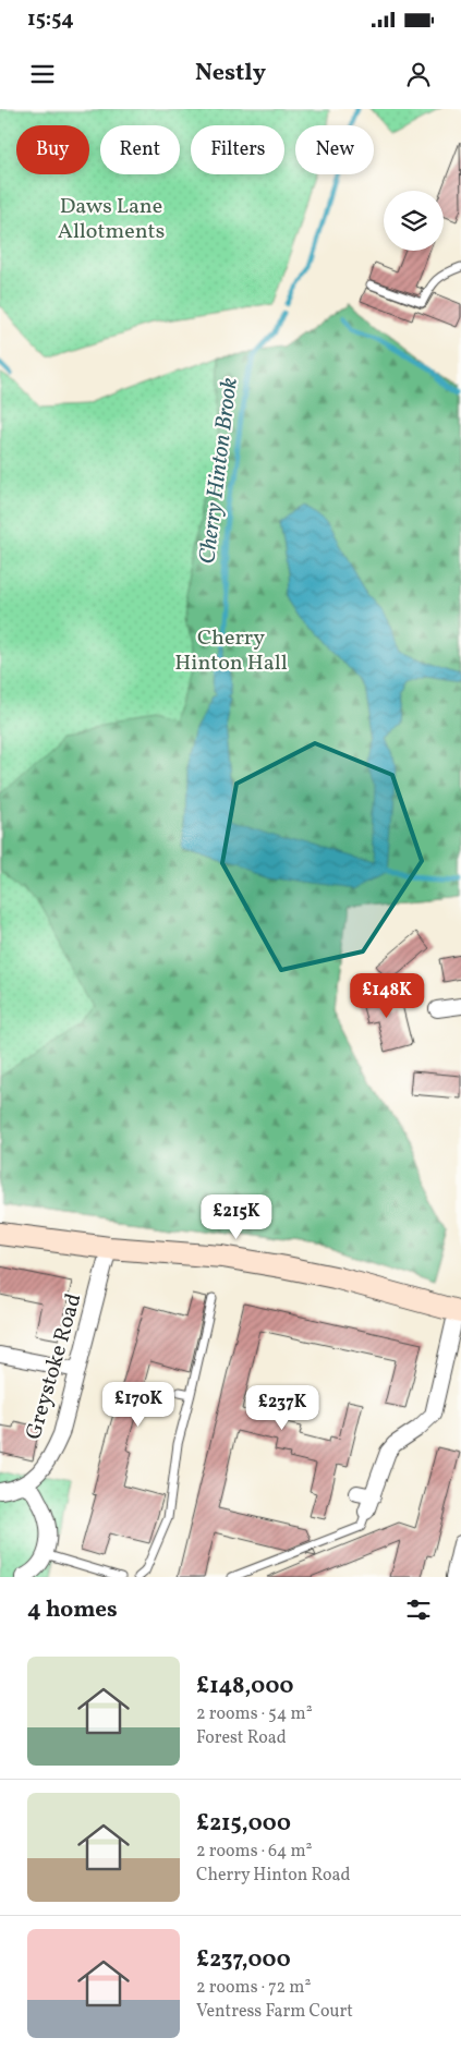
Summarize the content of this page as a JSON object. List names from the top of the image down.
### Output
{
  "streets": {
    "street": ["Greystoke Road"]
  },
  "water": ["Cherry Hinton Brook"],
  "parks": ["Daws Lane Allotments", "Cherry Hinton Hall"],
  "page": {
    "status": "15:54",
    "header": "Nestly",
    "chip": [
      "Buy",
      "Rent",
      "Filters",
      "New"
    ],
    "price": [
      "£148K",
      "£215K",
      "£170K",
      "£237K"
    ],
    "heading": "4 homes",
    "list": [
      {
        "name": "£148,000",
        "note": "2 rooms · 54 m² · Forest Road"
      },
      {
        "name": "£215,000",
        "note": "2 rooms · 64 m² · Cherry Hinton Road"
      },
      {
        "name": "£237,000",
        "note": "2 rooms · 72 m² · Ventress Farm Court"
      }
    ]
  }
}
